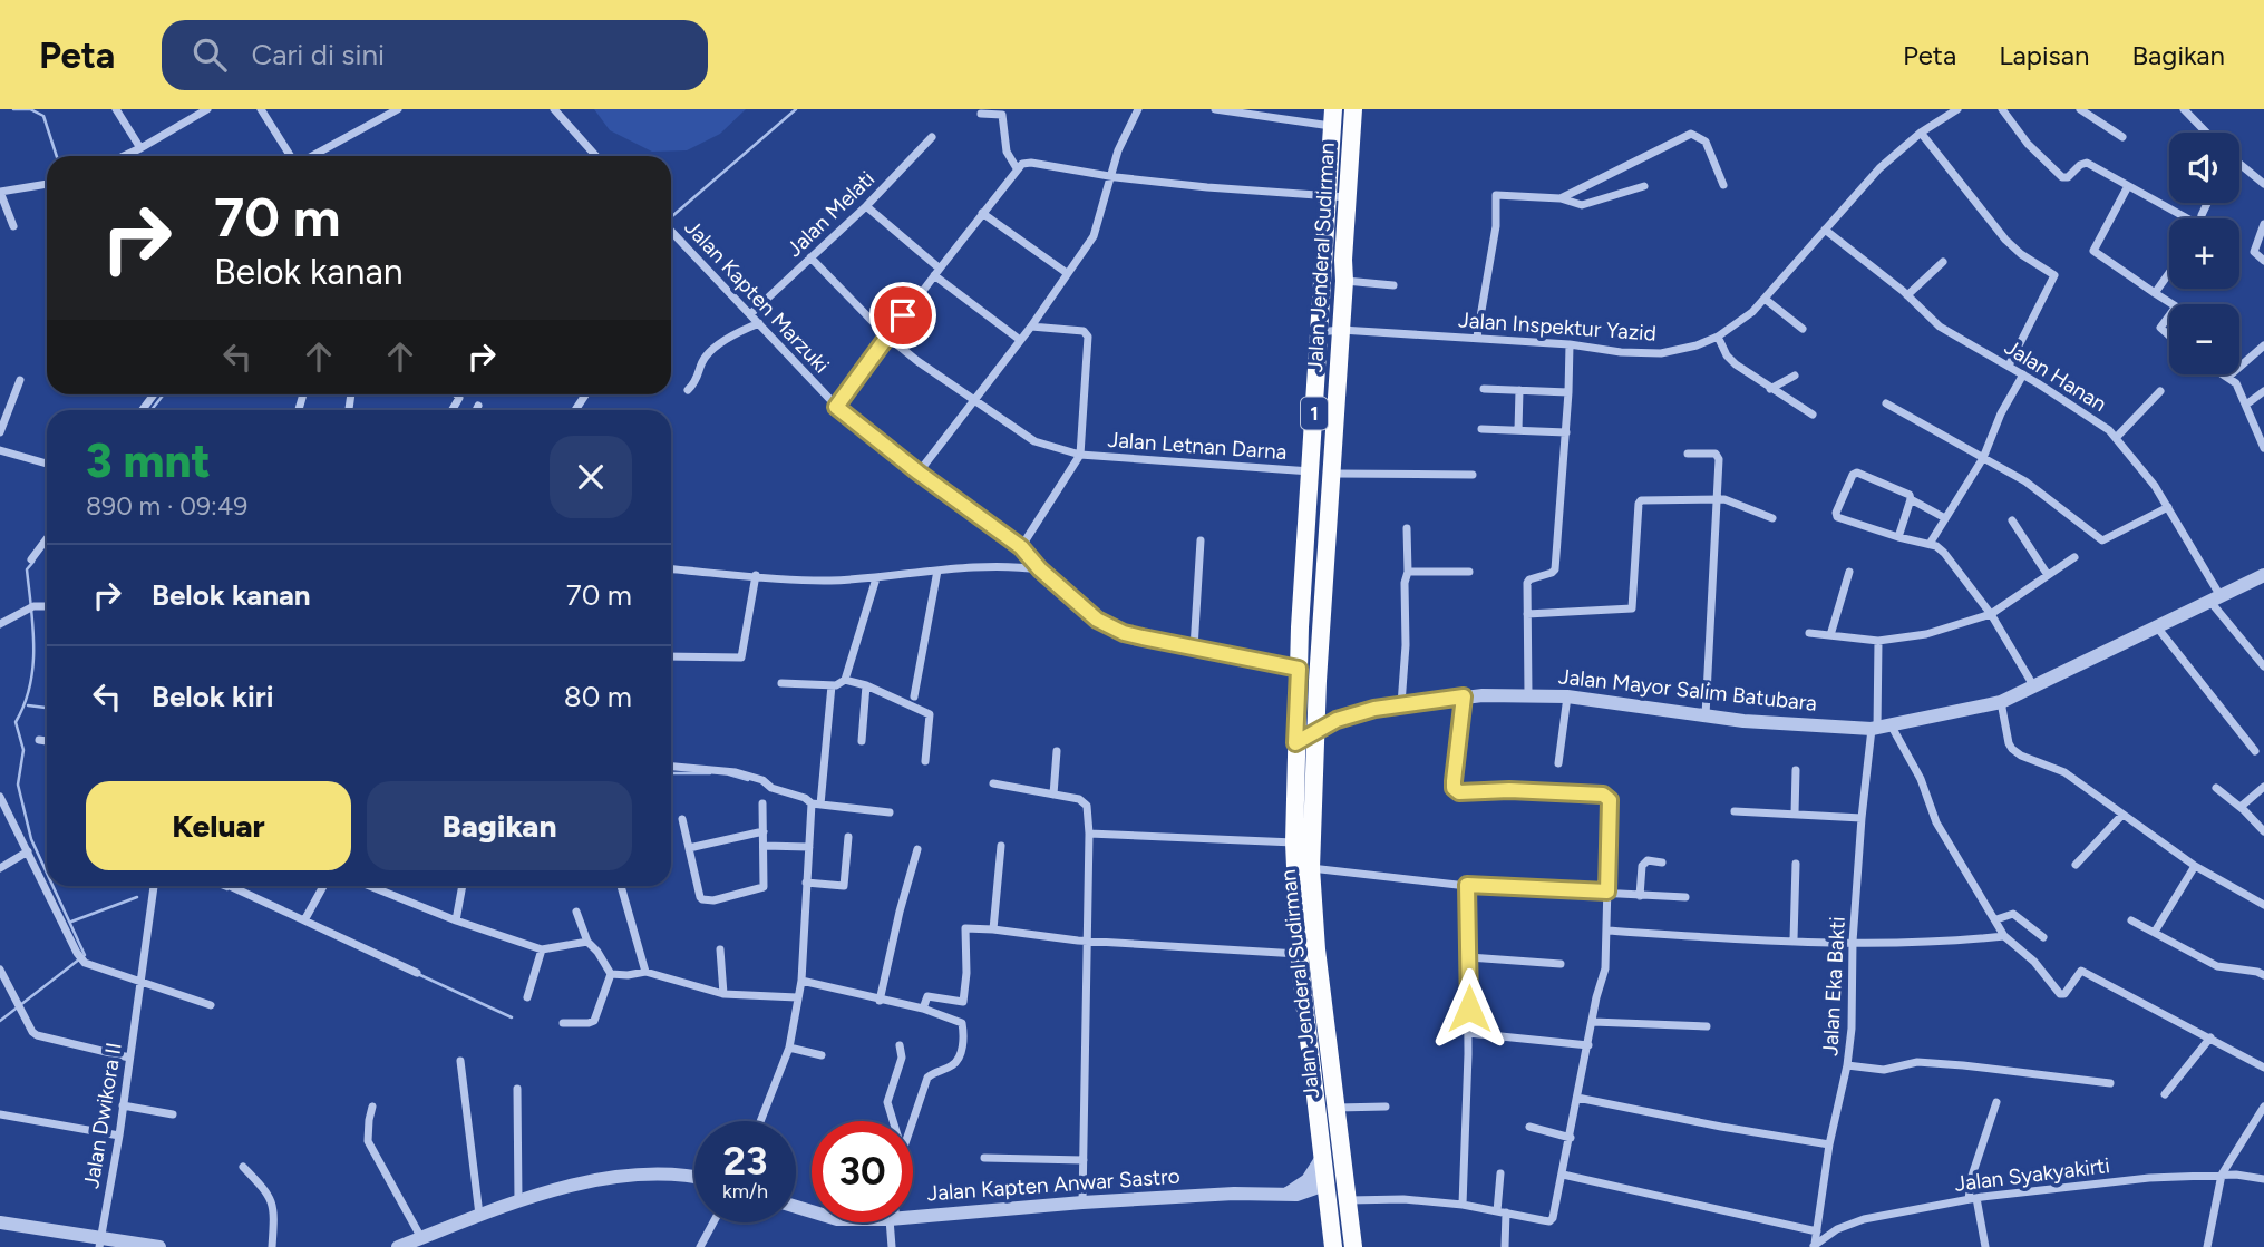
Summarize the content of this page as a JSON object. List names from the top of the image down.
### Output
{
  "streets": {
    "highway": ["Jalan Jenderal Sudirman", "1"],
    "street": [
      "Jalan Melati",
      "Jalan Kapten Marzuki",
      "Jalan Inspektur Yazid",
      "Jalan Hanan",
      "Jalan Letnan Darna",
      "Jalan Mayor Salim Batubara",
      "Jalan Eka Bakti",
      "Jalan Dwikora II",
      "Jalan Syakyakirti",
      "Jalan Kapten Anwar Sastro"
    ]
  },
  "crossings": [
    ["Jalan Melati", "Jalan Kapten Marzuki"],
    ["Jalan Melati", "Jalan Letnan Darna"],
    ["Jalan Jenderal Sudirman", "Jalan Kapten Marzuki"],
    ["Jalan Jenderal Sudirman", "Jalan Inspektur Yazid"],
    ["Jalan Jenderal Sudirman", "Jalan Letnan Darna"],
    ["Jalan Jenderal Sudirman", "Jalan Mayor Salim Batubara"],
    ["Jalan Jenderal Sudirman", "Jalan Kapten Anwar Sastro"],
    ["Jalan Inspektur Yazid", "Jalan Hanan"],
    ["Jalan Hanan", "Jalan Mayor Salim Batubara"],
    ["Jalan Mayor Salim Batubara", "Jalan Eka Bakti"],
    ["Jalan Eka Bakti", "Jalan Syakyakirti"]
  ],
  "page": {
    "header": "Peta",
    "search": "Cari di sini",
    "nav": ["Peta", "Lapisan", "Bagikan"],
    "map_buttons": ["+", "−"],
    "turn": ["70 m", "Belok kanan"],
    "heading": ["3 mnt", "890 m · 09:49"],
    "list": [
      {
        "name": "Belok kanan",
        "value": "70 m"
      },
      {
        "name": "Belok kiri",
        "value": "80 m"
      }
    ],
    "buttons": ["Keluar", "Bagikan"],
    "speed": "23 km/h",
    "limit": "30"
  }
}
